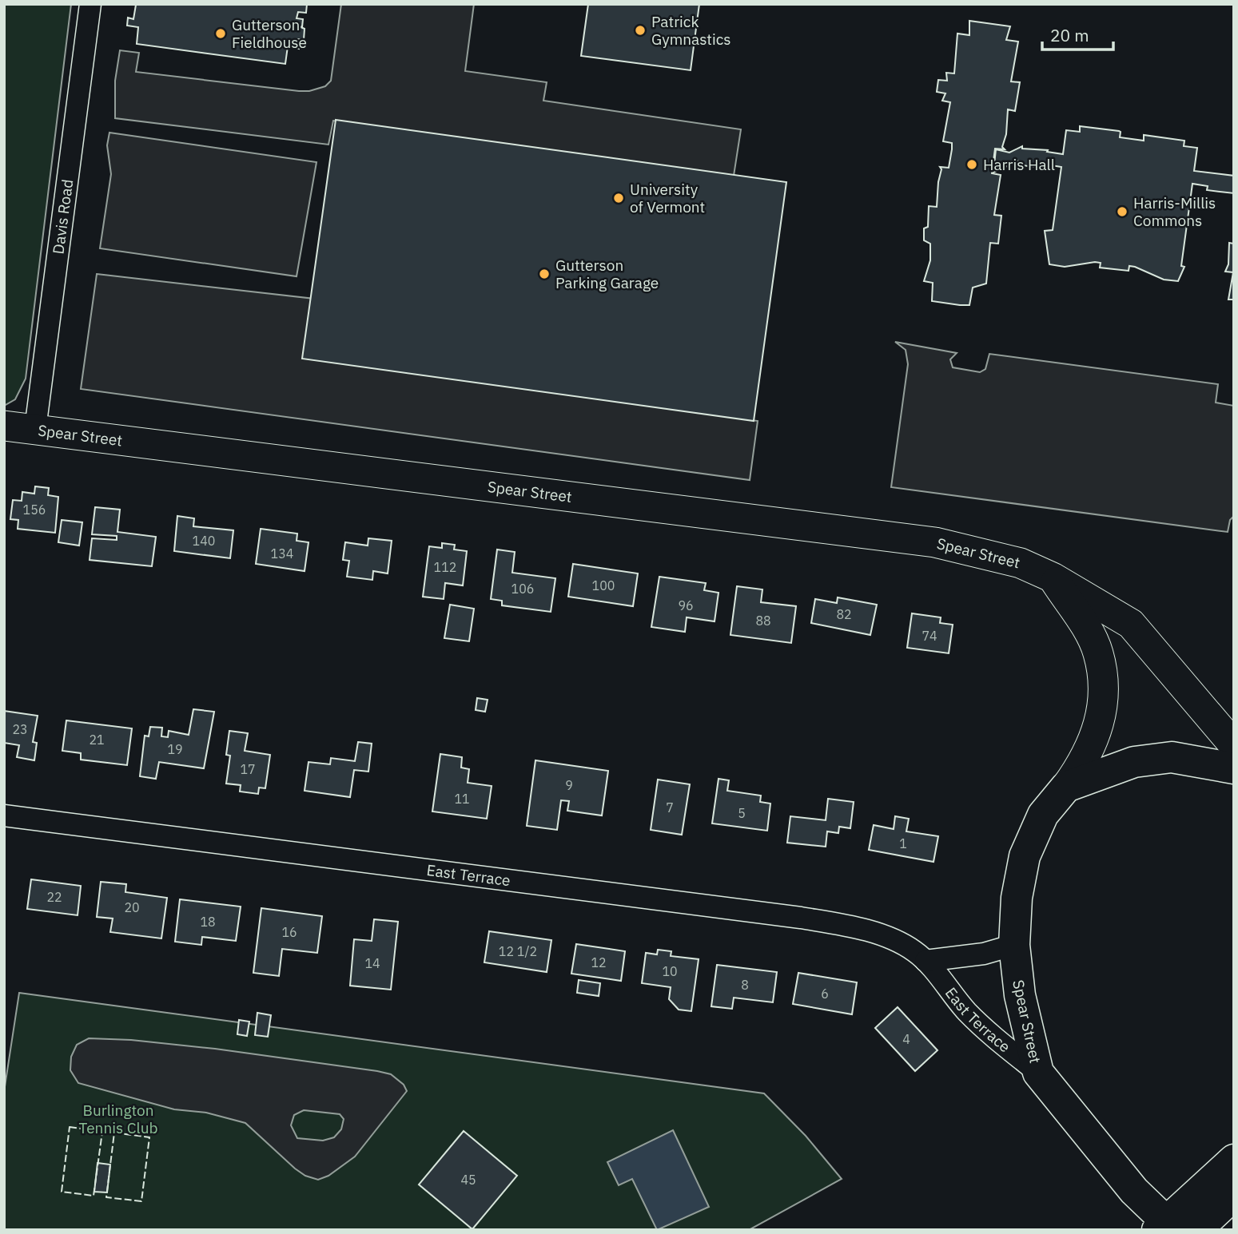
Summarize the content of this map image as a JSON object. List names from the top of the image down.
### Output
{
  "streets": {
    "main road": ["Spear Street"],
    "street": ["Davis Road", "East Terrace"]
  },
  "crossings": [
    ["Davis Road", "Spear Street"],
    ["Spear Street", "East Terrace"]
  ],
  "parks": ["Burlington Tennis Club"],
  "places": [
    "Patrick Gymnastics",
    "Gutterson Fieldhouse",
    "Harris Hall",
    "University of Vermont",
    "Harris-Millis Commons",
    "Gutterson Parking Garage"
  ],
  "house_numbers": [
    "156",
    "140",
    "134",
    "112",
    "100",
    "106",
    "96",
    "82",
    "88",
    "74",
    "23",
    "21",
    "19",
    "17",
    "9",
    "11",
    "7",
    "5",
    "1",
    "22",
    "20",
    "18",
    "16",
    "12 1/2",
    "12",
    "14",
    "10",
    "8",
    "6",
    "4",
    "45"
  ],
  "scale_bar": "20 m"
}
